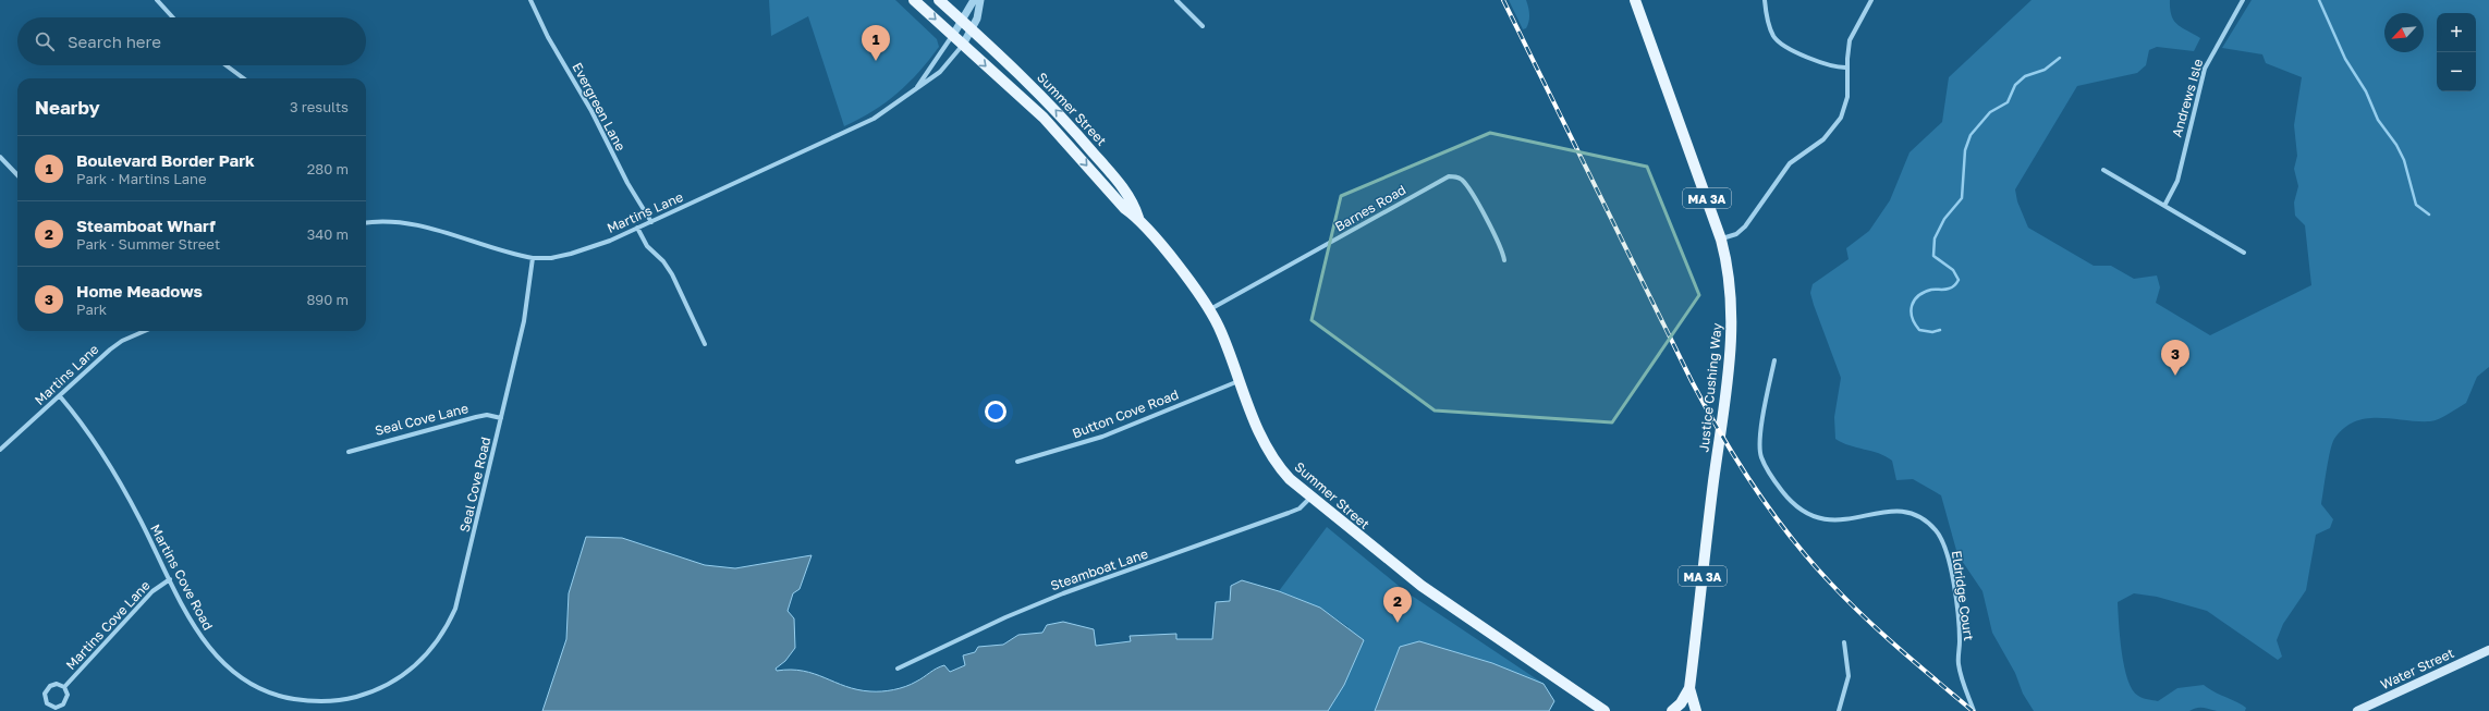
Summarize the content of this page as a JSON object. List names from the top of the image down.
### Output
{
  "streets": {
    "main road": [
      "Summer Street",
      "MA 3A",
      "Justice Cushing Way",
      "Water Street"
    ],
    "street": [
      "Andrews Isle",
      "Evergreen Lane",
      "Barnes Road",
      "Martins Lane",
      "Button Cove Road",
      "Seal Cove Lane",
      "Seal Cove Road",
      "Steamboat Lane",
      "Martins Cove Road",
      "Eldridge Court",
      "Martins Cove Lane"
    ]
  },
  "crossings": [
    ["Evergreen Lane", "Martins Lane"],
    ["Summer Street", "Barnes Road"],
    ["Summer Street", "Martins Lane"],
    ["Summer Street", "Button Cove Road"],
    ["Summer Street", "Steamboat Lane"],
    ["Martins Lane", "Seal Cove Road"],
    ["Martins Lane", "Martins Cove Road"],
    ["Seal Cove Lane", "Seal Cove Road"],
    ["Seal Cove Road", "Martins Cove Road"],
    ["Martins Cove Road", "Martins Cove Lane"]
  ],
  "north": "bottom left",
  "page": {
    "map_buttons": ["+", "−"],
    "search": "Search here",
    "pins": ["1", "3", "2"],
    "heading": ["Nearby", "3 results"],
    "list": [
      {
        "mark": "1",
        "name": "Boulevard Border Park",
        "note": "Park · Martins Lane",
        "value": "280 m"
      },
      {
        "mark": "2",
        "name": "Steamboat Wharf",
        "note": "Park · Summer Street",
        "value": "340 m"
      },
      {
        "mark": "3",
        "name": "Home Meadows",
        "note": "Park",
        "value": "890 m"
      }
    ]
  }
}
